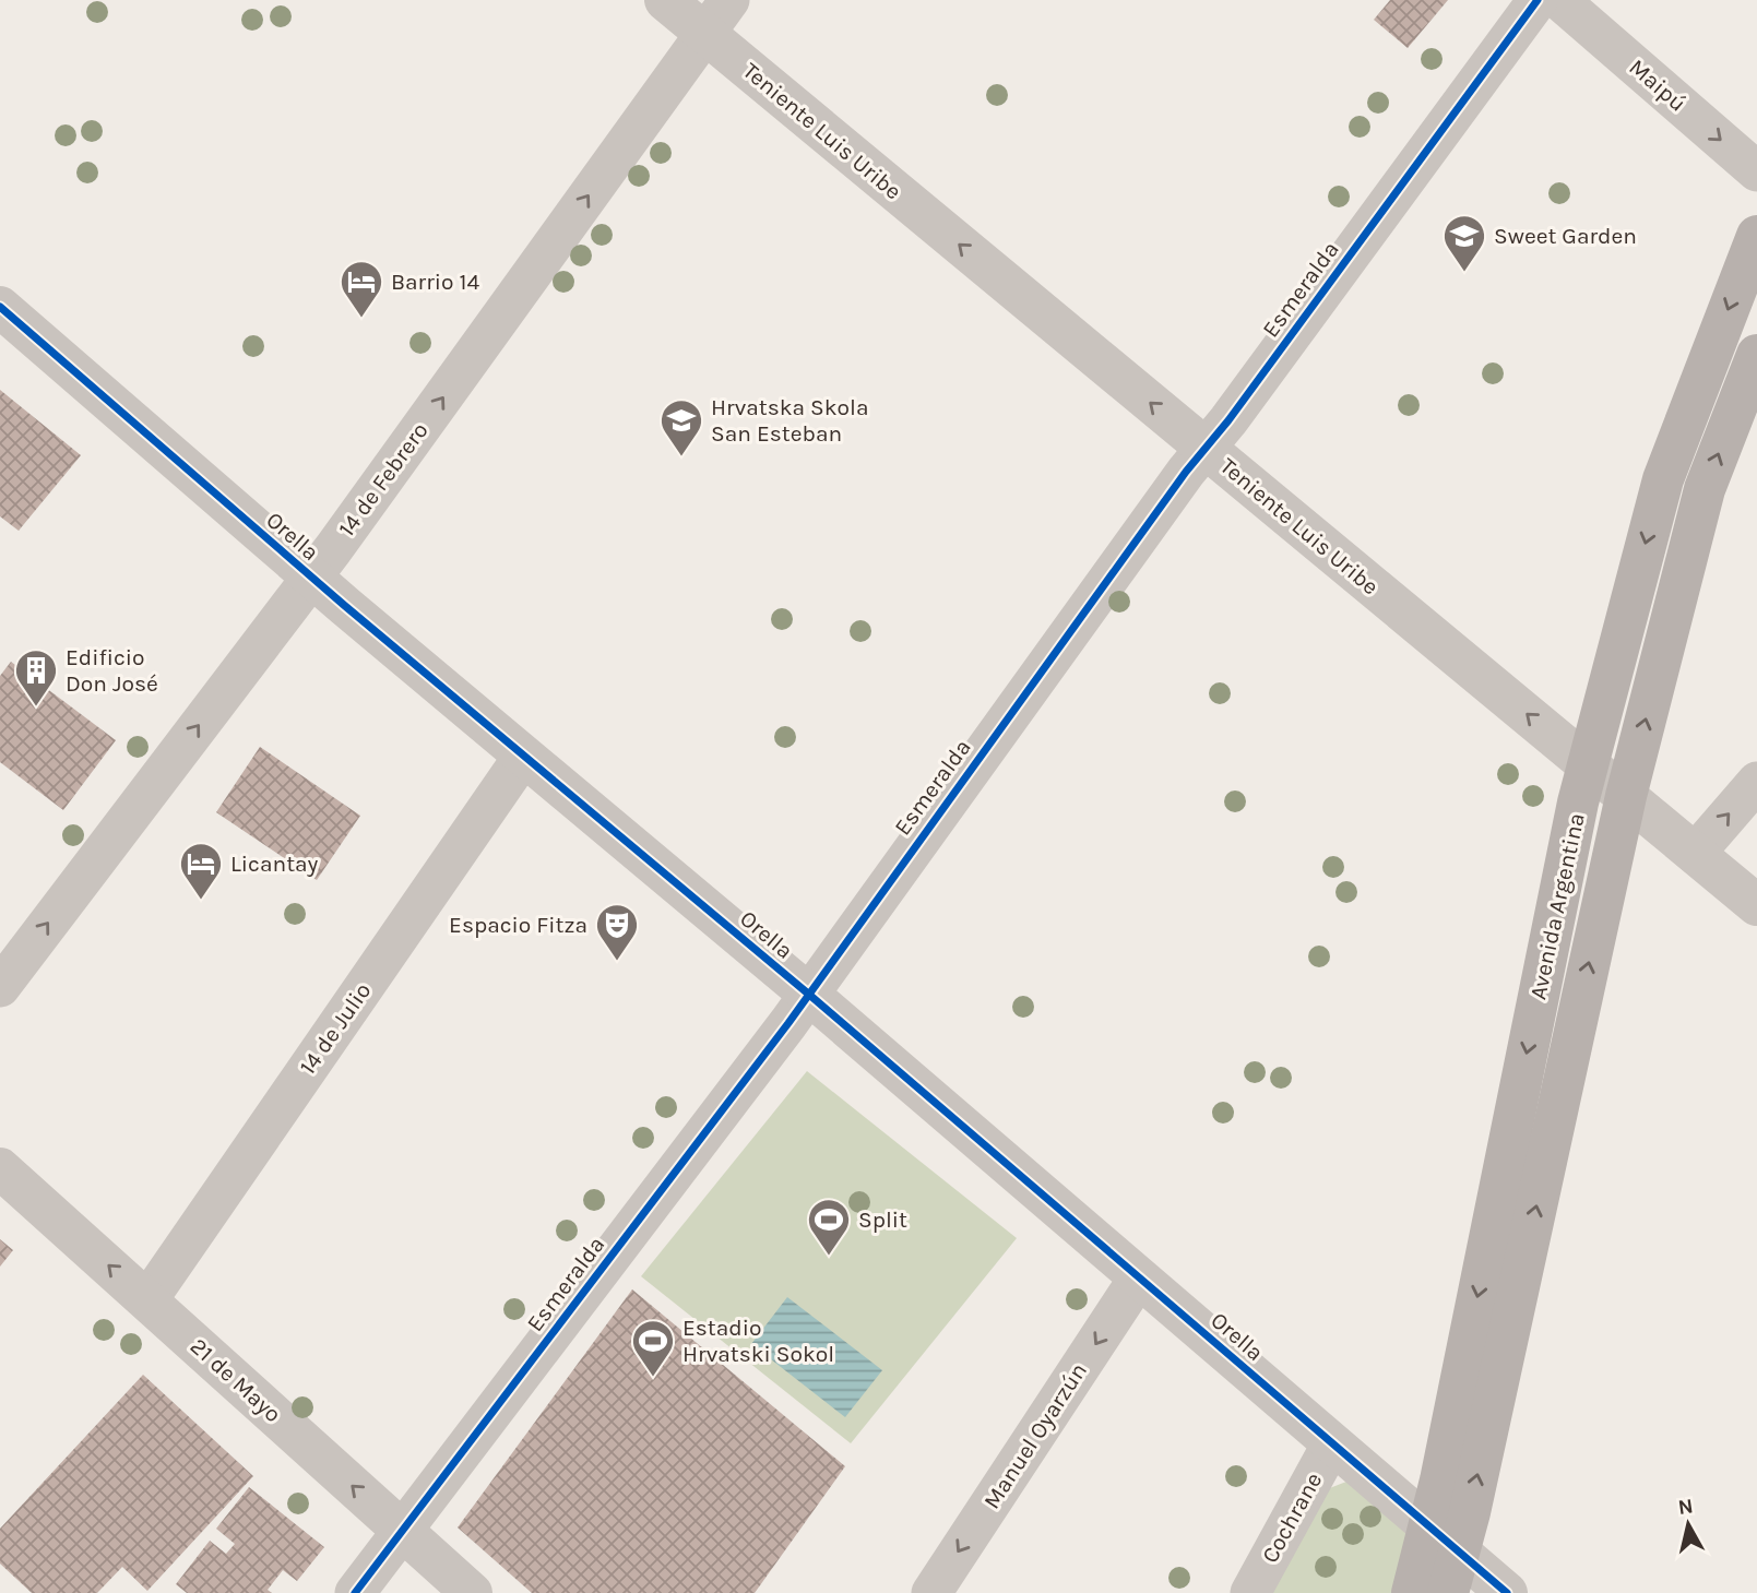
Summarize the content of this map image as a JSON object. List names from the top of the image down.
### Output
{
  "streets": {
    "main road": ["Avenida Argentina"],
    "street": [
      "Maipú",
      "Teniente Luis Uribe",
      "Esmeralda",
      "14 de Febrero",
      "Orella",
      "14 de Julio",
      "21 de Mayo",
      "Manuel Oyarzún",
      "Cochrane"
    ]
  },
  "crossings": [
    ["Teniente Luis Uribe", "Esmeralda"],
    ["Teniente Luis Uribe", "14 de Febrero"],
    ["Teniente Luis Uribe", "Avenida Argentina"],
    ["Esmeralda", "Orella"],
    ["Esmeralda", "21 de Mayo"],
    ["14 de Febrero", "Orella"],
    ["Orella", "Avenida Argentina"],
    ["Orella", "14 de Julio"],
    ["Orella", "Manuel Oyarzún"],
    ["Orella", "Cochrane"],
    ["14 de Julio", "21 de Mayo"]
  ],
  "one_way": [
    "Maipú",
    "Teniente Luis Uribe",
    "14 de Febrero",
    "21 de Mayo",
    "Manuel Oyarzún"
  ],
  "places": {
    "school or university": ["Sweet Garden", "Hrvatska Skola San Esteban"],
    "hotel": ["Barrio 14", "Licantay"],
    "building": ["Edificio Don José"],
    "theatre": ["Espacio Fitza"],
    "sports": ["Split", "Estadio Hrvatski Sokol"]
  },
  "north": "top"
}
